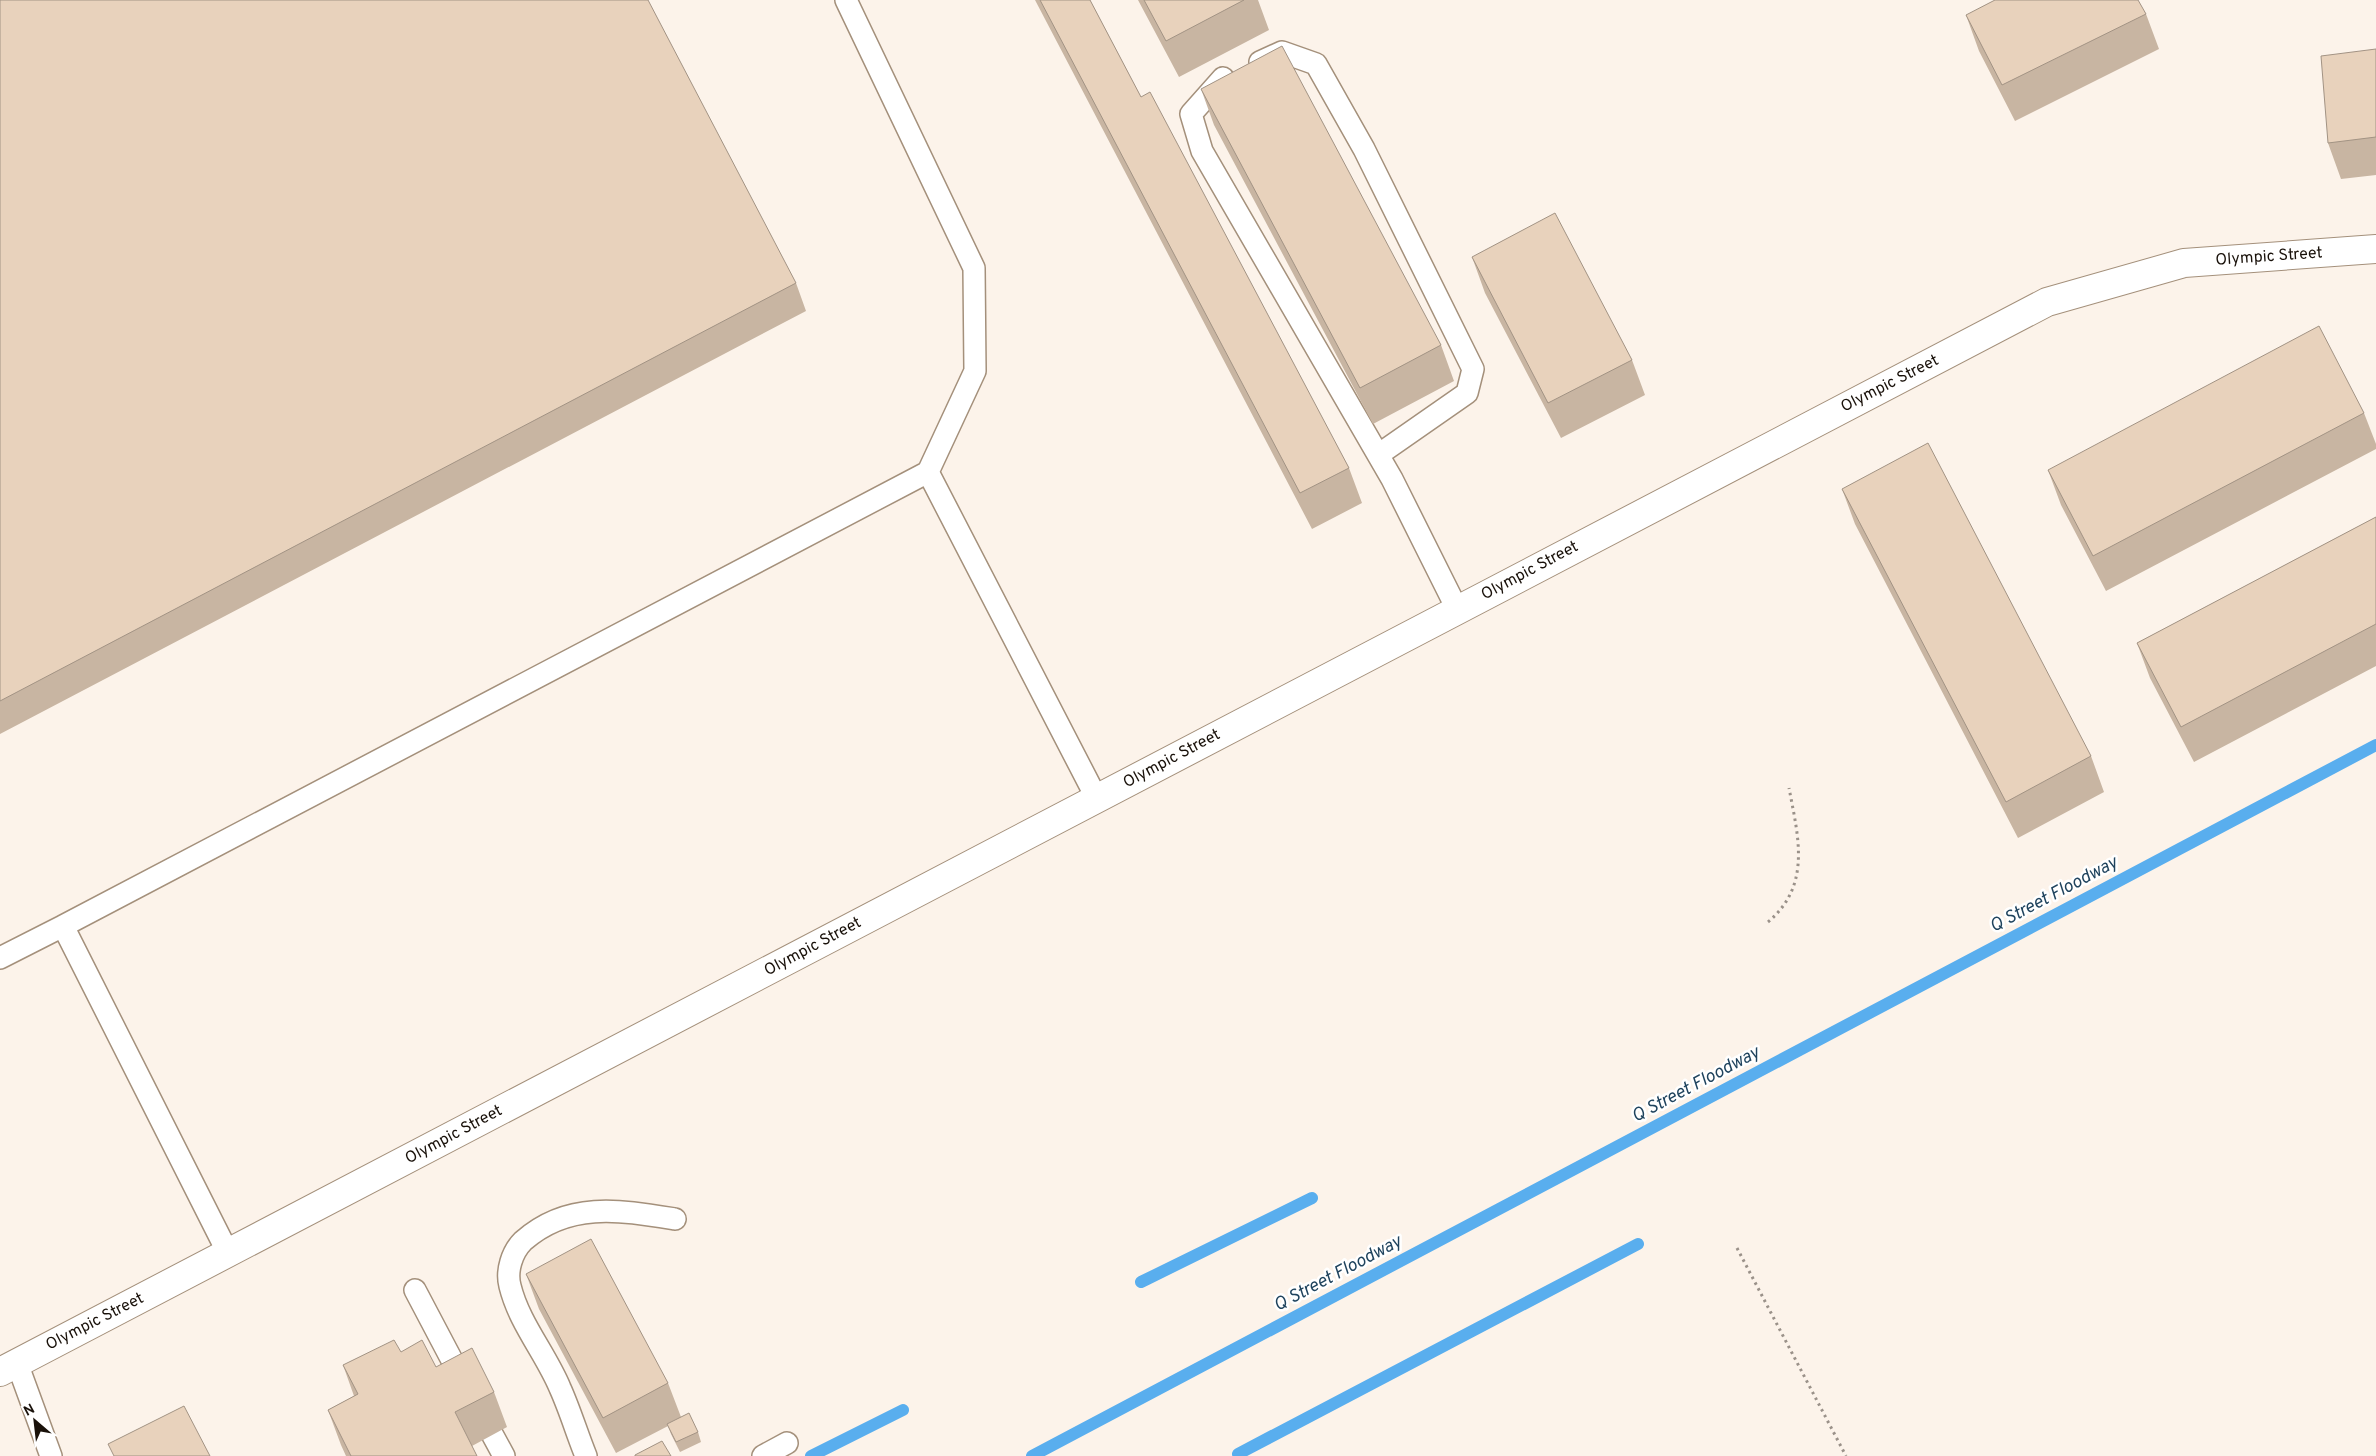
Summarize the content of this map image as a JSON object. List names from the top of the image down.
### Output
{
  "streets": {
    "main road": ["Olympic Street"]
  },
  "water": ["Q Street Floodway"],
  "north": "top left"
}
